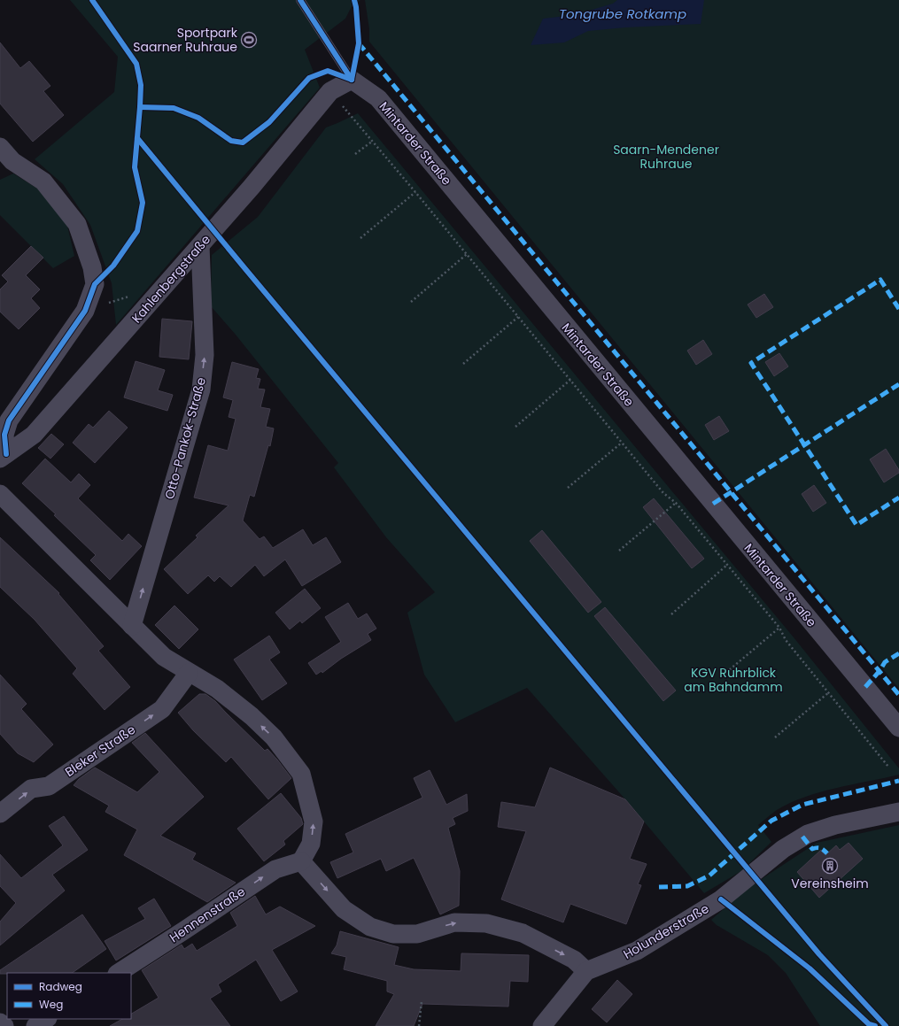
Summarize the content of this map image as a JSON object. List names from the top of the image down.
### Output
{
  "streets": {
    "street": [
      "Mintarder Straße",
      "Kahlenbergstraße",
      "Otto-Pankok-Straße",
      "Bleker Straße",
      "Hennenstraße",
      "Holunderstraße"
    ]
  },
  "crossings": [
    ["Mintarder Straße", "Kahlenbergstraße"],
    ["Kahlenbergstraße", "Otto-Pankok-Straße"]
  ],
  "one_way": ["Otto-Pankok-Straße", "Bleker Straße", "Hennenstraße"],
  "water": ["Tongrube Rotkamp"],
  "parks": ["Saarn-Mendener Ruhraue", "KGV Ruhrblick am Bahndamm"],
  "places": {
    "sports": ["Sportpark Saarner Ruhraue"],
    "building": ["Vereinsheim"]
  },
  "legend": ["Radweg", "Weg"]
}
